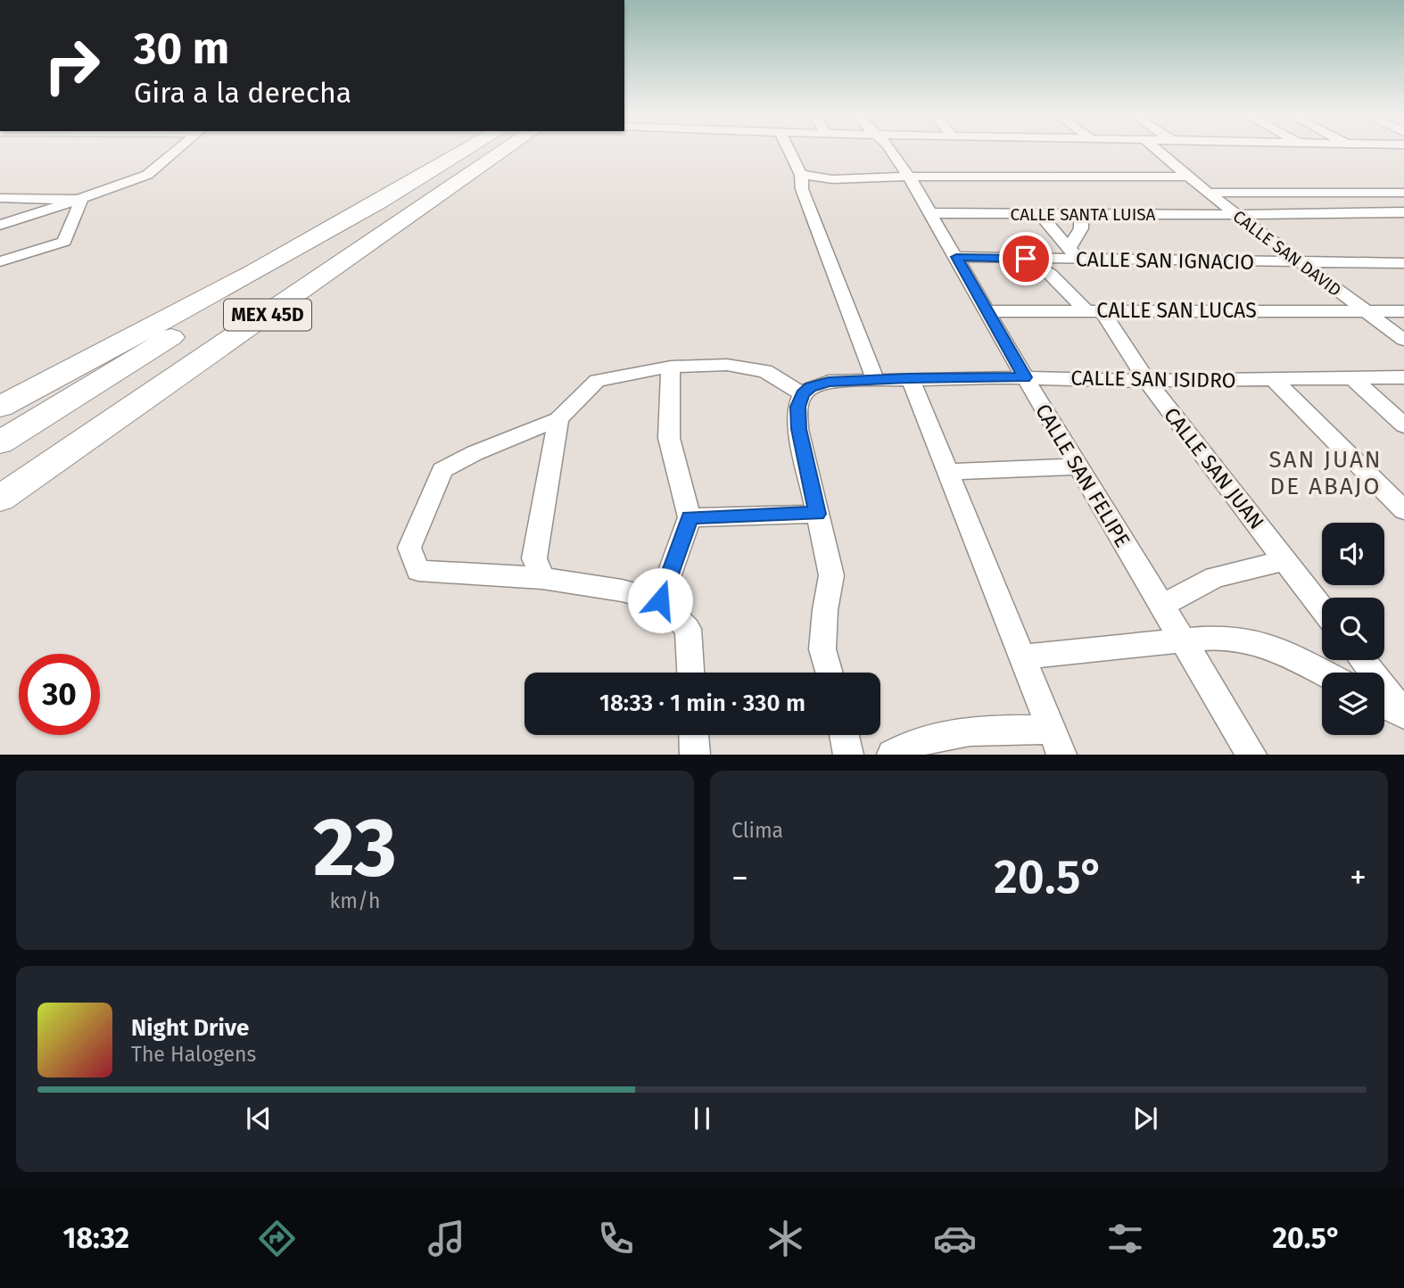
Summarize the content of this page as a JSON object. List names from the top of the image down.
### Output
{
  "streets": {
    "highway": ["MEX 45D"],
    "street": [
      "CALLE SANTA LUISA",
      "CALLE SAN DAVID",
      "CALLE SAN IGNACIO",
      "CALLE SAN LUCAS",
      "CALLE SAN ISIDRO",
      "CALLE SAN JUAN",
      "CALLE SAN FELIPE"
    ]
  },
  "crossings": [
    ["CALLE SANTA LUISA", "CALLE SAN DAVID"],
    ["CALLE SANTA LUISA", "CALLE SAN FELIPE"],
    ["CALLE SAN DAVID", "CALLE SAN IGNACIO"],
    ["CALLE SAN DAVID", "CALLE SAN LUCAS"],
    ["CALLE SAN IGNACIO", "CALLE SAN JUAN"],
    ["CALLE SAN IGNACIO", "CALLE SAN FELIPE"],
    ["CALLE SAN LUCAS", "CALLE SAN JUAN"],
    ["CALLE SAN LUCAS", "CALLE SAN FELIPE"],
    ["CALLE SAN ISIDRO", "CALLE SAN JUAN"],
    ["CALLE SAN ISIDRO", "CALLE SAN FELIPE"]
  ],
  "districts": ["SAN JUAN DE ABAJO"],
  "page": {
    "turn": ["30 m", "Gira a la derecha"],
    "limit": "30",
    "trip": "18:33 · 1 min · 330 m",
    "tile": [
      ["23", "km/h"],
      "Clima"
    ],
    "heat": ["−", "20.5°", "+"],
    "song": ["Night Drive", "The Halogens"],
    "tabs": ["18:32", "20.5°"]
  }
}
